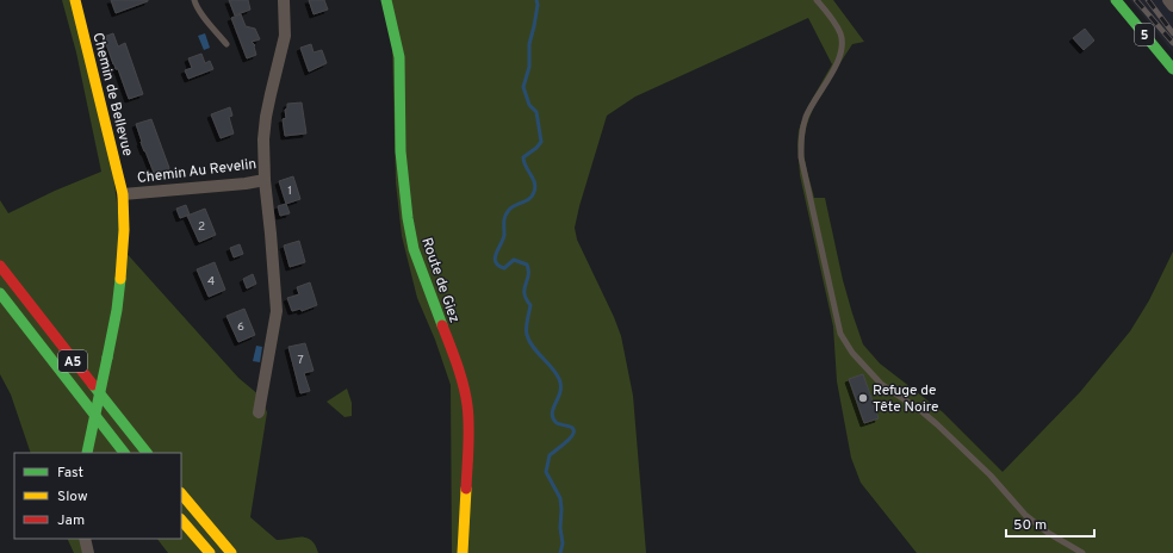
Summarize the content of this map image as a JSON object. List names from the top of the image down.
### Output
{
  "streets": {
    "main road": [
      "5",
      "Chemin de Bellevue",
      "Route de Giez",
      "A5"
    ],
    "street": ["Chemin Au Revelin"]
  },
  "crossings": [
    ["Chemin de Bellevue", "Chemin Au Revelin"]
  ],
  "places": ["Refuge de Tête Noire"],
  "house_numbers": [
    "1",
    "2",
    "4",
    "6",
    "7"
  ],
  "legend": ["Fast", "Slow", "Jam"],
  "scale_bar": "50 m"
}
